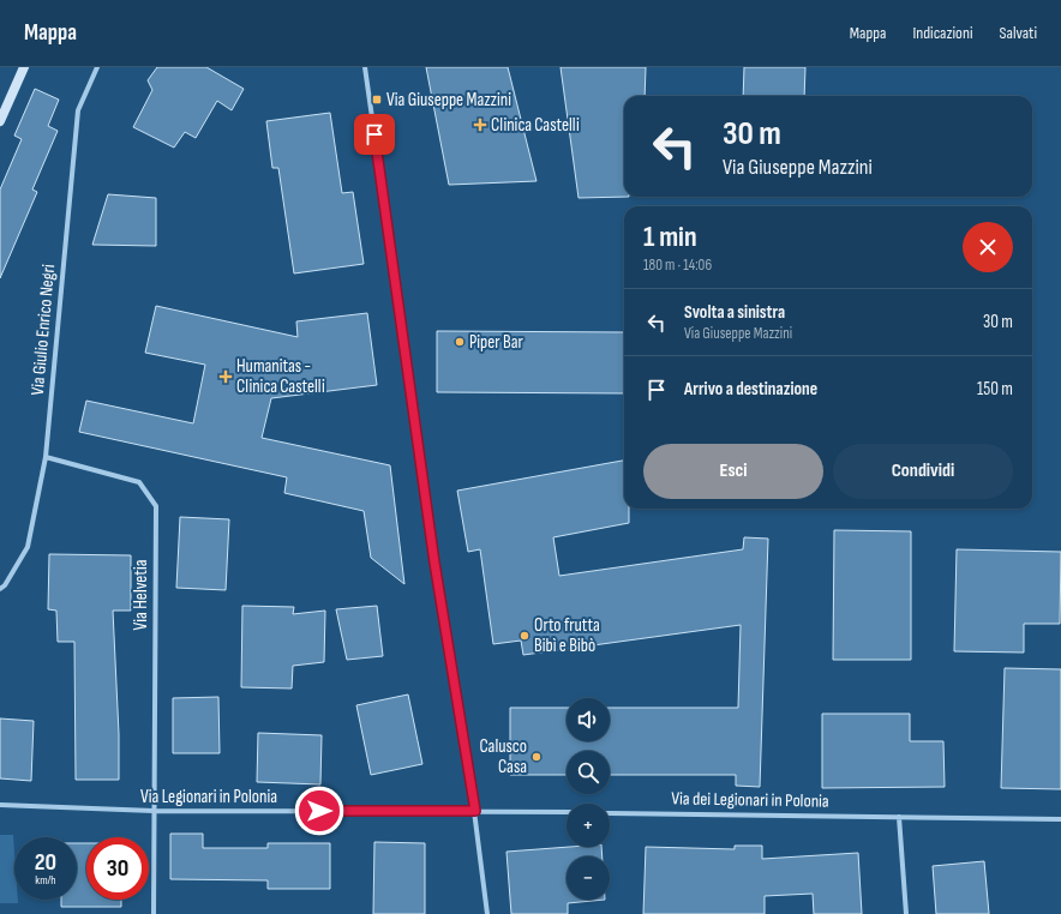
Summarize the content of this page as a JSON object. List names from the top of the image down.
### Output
{
  "streets": {
    "street": [
      "Via Giulio Enrico Negri",
      "Via Helvetia",
      "Via Legionari in Polonia",
      "Via dei Legionari in Polonia"
    ]
  },
  "crossings": [
    ["Via Giulio Enrico Negri", "Via Helvetia"],
    ["Via Helvetia", "Via Legionari in Polonia"]
  ],
  "places": {
    "transit": ["Via Giuseppe Mazzini"],
    "health": ["Clinica Castelli", "Humanitas - Clinica Castelli"],
    "other": ["Piper Bar", "Orto frutta Bibì e Bibò", "Calusco Casa"]
  },
  "page": {
    "header": "Mappa",
    "nav": ["Mappa", "Indicazioni", "Salvati"],
    "turn": ["30 m", "Via Giuseppe Mazzini"],
    "heading": ["1 min", "180 m · 14:06"],
    "list": [
      {
        "name": "Svolta a sinistra",
        "note": "Via Giuseppe Mazzini",
        "value": "30 m"
      },
      {
        "name": "Arrivo a destinazione",
        "value": "150 m"
      }
    ],
    "buttons": ["Esci", "Condividi"],
    "map_buttons": ["+", "−"],
    "speed": "20 km/h",
    "limit": "30"
  }
}
